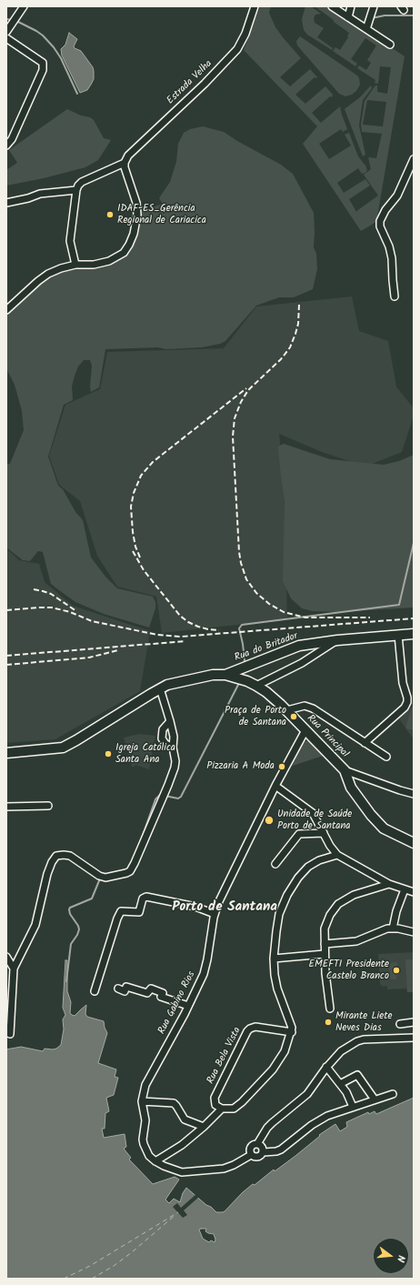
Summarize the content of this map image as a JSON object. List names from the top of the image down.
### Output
{
  "streets": {
    "street": [
      "Estrada Velha",
      "Rua do Britador",
      "Rua Principal",
      "Rua Gabino Rios",
      "Rua Bela Vista"
    ]
  },
  "crossings": [
    ["Rua do Britador", "Rua Principal"],
    ["Rua Principal", "Rua Gabino Rios"]
  ],
  "districts": ["Porto de Santana"],
  "places": [
    "IDAF-ES_Gerência Regional de Cariacica",
    "Praça de Porto de Santana",
    "Igreja Católica Santa Ana",
    "Pizzaria A Moda",
    "Unidade de Saúde Porto de Santana",
    "EMEFTI Presidente Castelo Branco",
    "Mirante Liete Neves Dias"
  ],
  "north": "right"
}
